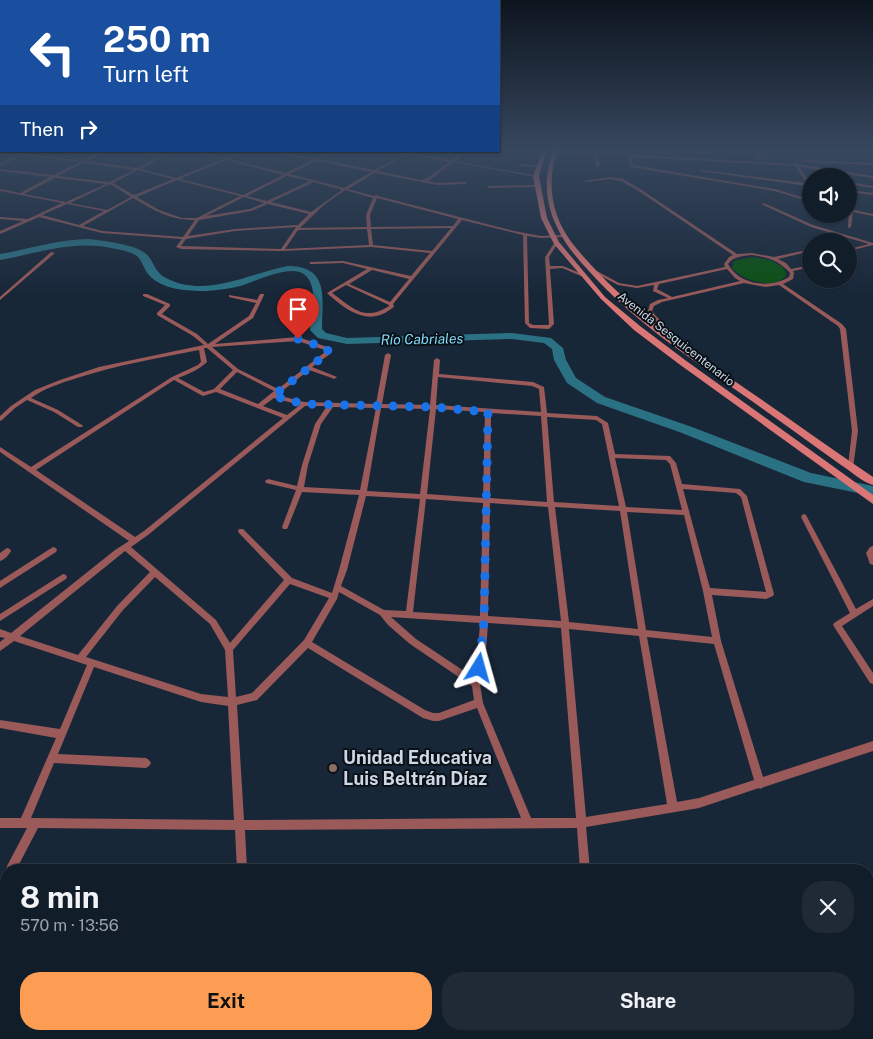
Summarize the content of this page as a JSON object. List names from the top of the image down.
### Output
{
  "streets": {
    "main road": ["Avenida Sesquicentenario"]
  },
  "water": ["Río Cabriales"],
  "places": ["Unidad Educativa Luis Beltrán Díaz"],
  "page": {
    "turn": ["250 m", "Turn left"],
    "then": "Then",
    "heading": ["8 min", "570 m · 13:56"],
    "buttons": ["Exit", "Share"]
  }
}
